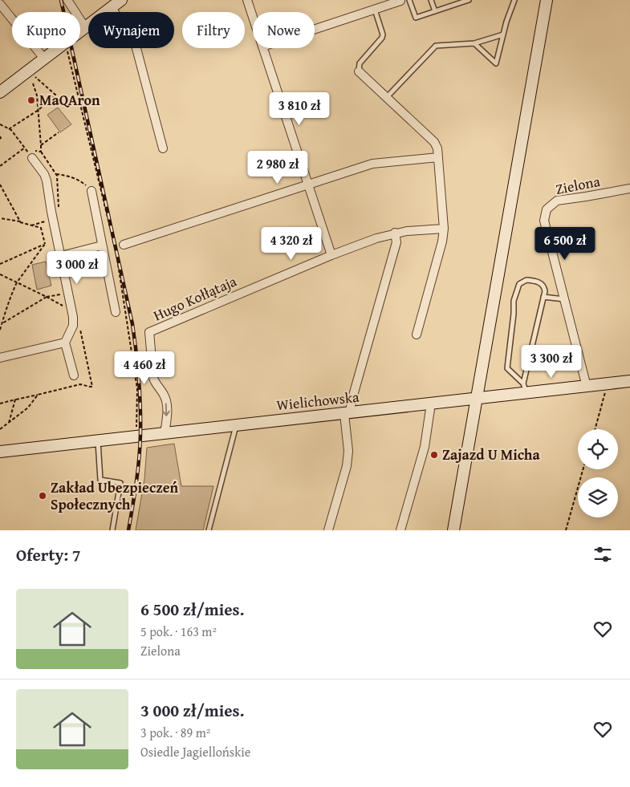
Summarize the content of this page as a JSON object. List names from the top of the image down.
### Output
{
  "streets": {
    "street": ["Zielona", "Hugo Kołłątaja", "Wielichowska"]
  },
  "crossings": [
    ["Zielona", "Wielichowska"],
    ["Hugo Kołłątaja", "Wielichowska"]
  ],
  "one_way": ["Hugo Kołłątaja"],
  "places": ["MaQAron", "Zajazd U Micha", "Zakład Ubezpieczeń Społecznych"],
  "page": {
    "chip": [
      "Kupno",
      "Wynajem",
      "Filtry",
      "Nowe"
    ],
    "price": [
      "3 810 zł",
      "2 980 zł",
      "4 320 zł",
      "6 500 zł",
      "3 000 zł",
      "3 300 zł",
      "4 460 zł"
    ],
    "heading": "Oferty: 7",
    "list": [
      {
        "name": "6 500 zł/mies.",
        "note": "5 pok. · 163 m² · Zielona"
      },
      {
        "name": "3 000 zł/mies.",
        "note": "3 pok. · 89 m² · Osiedle Jagiellońskie"
      }
    ]
  }
}
